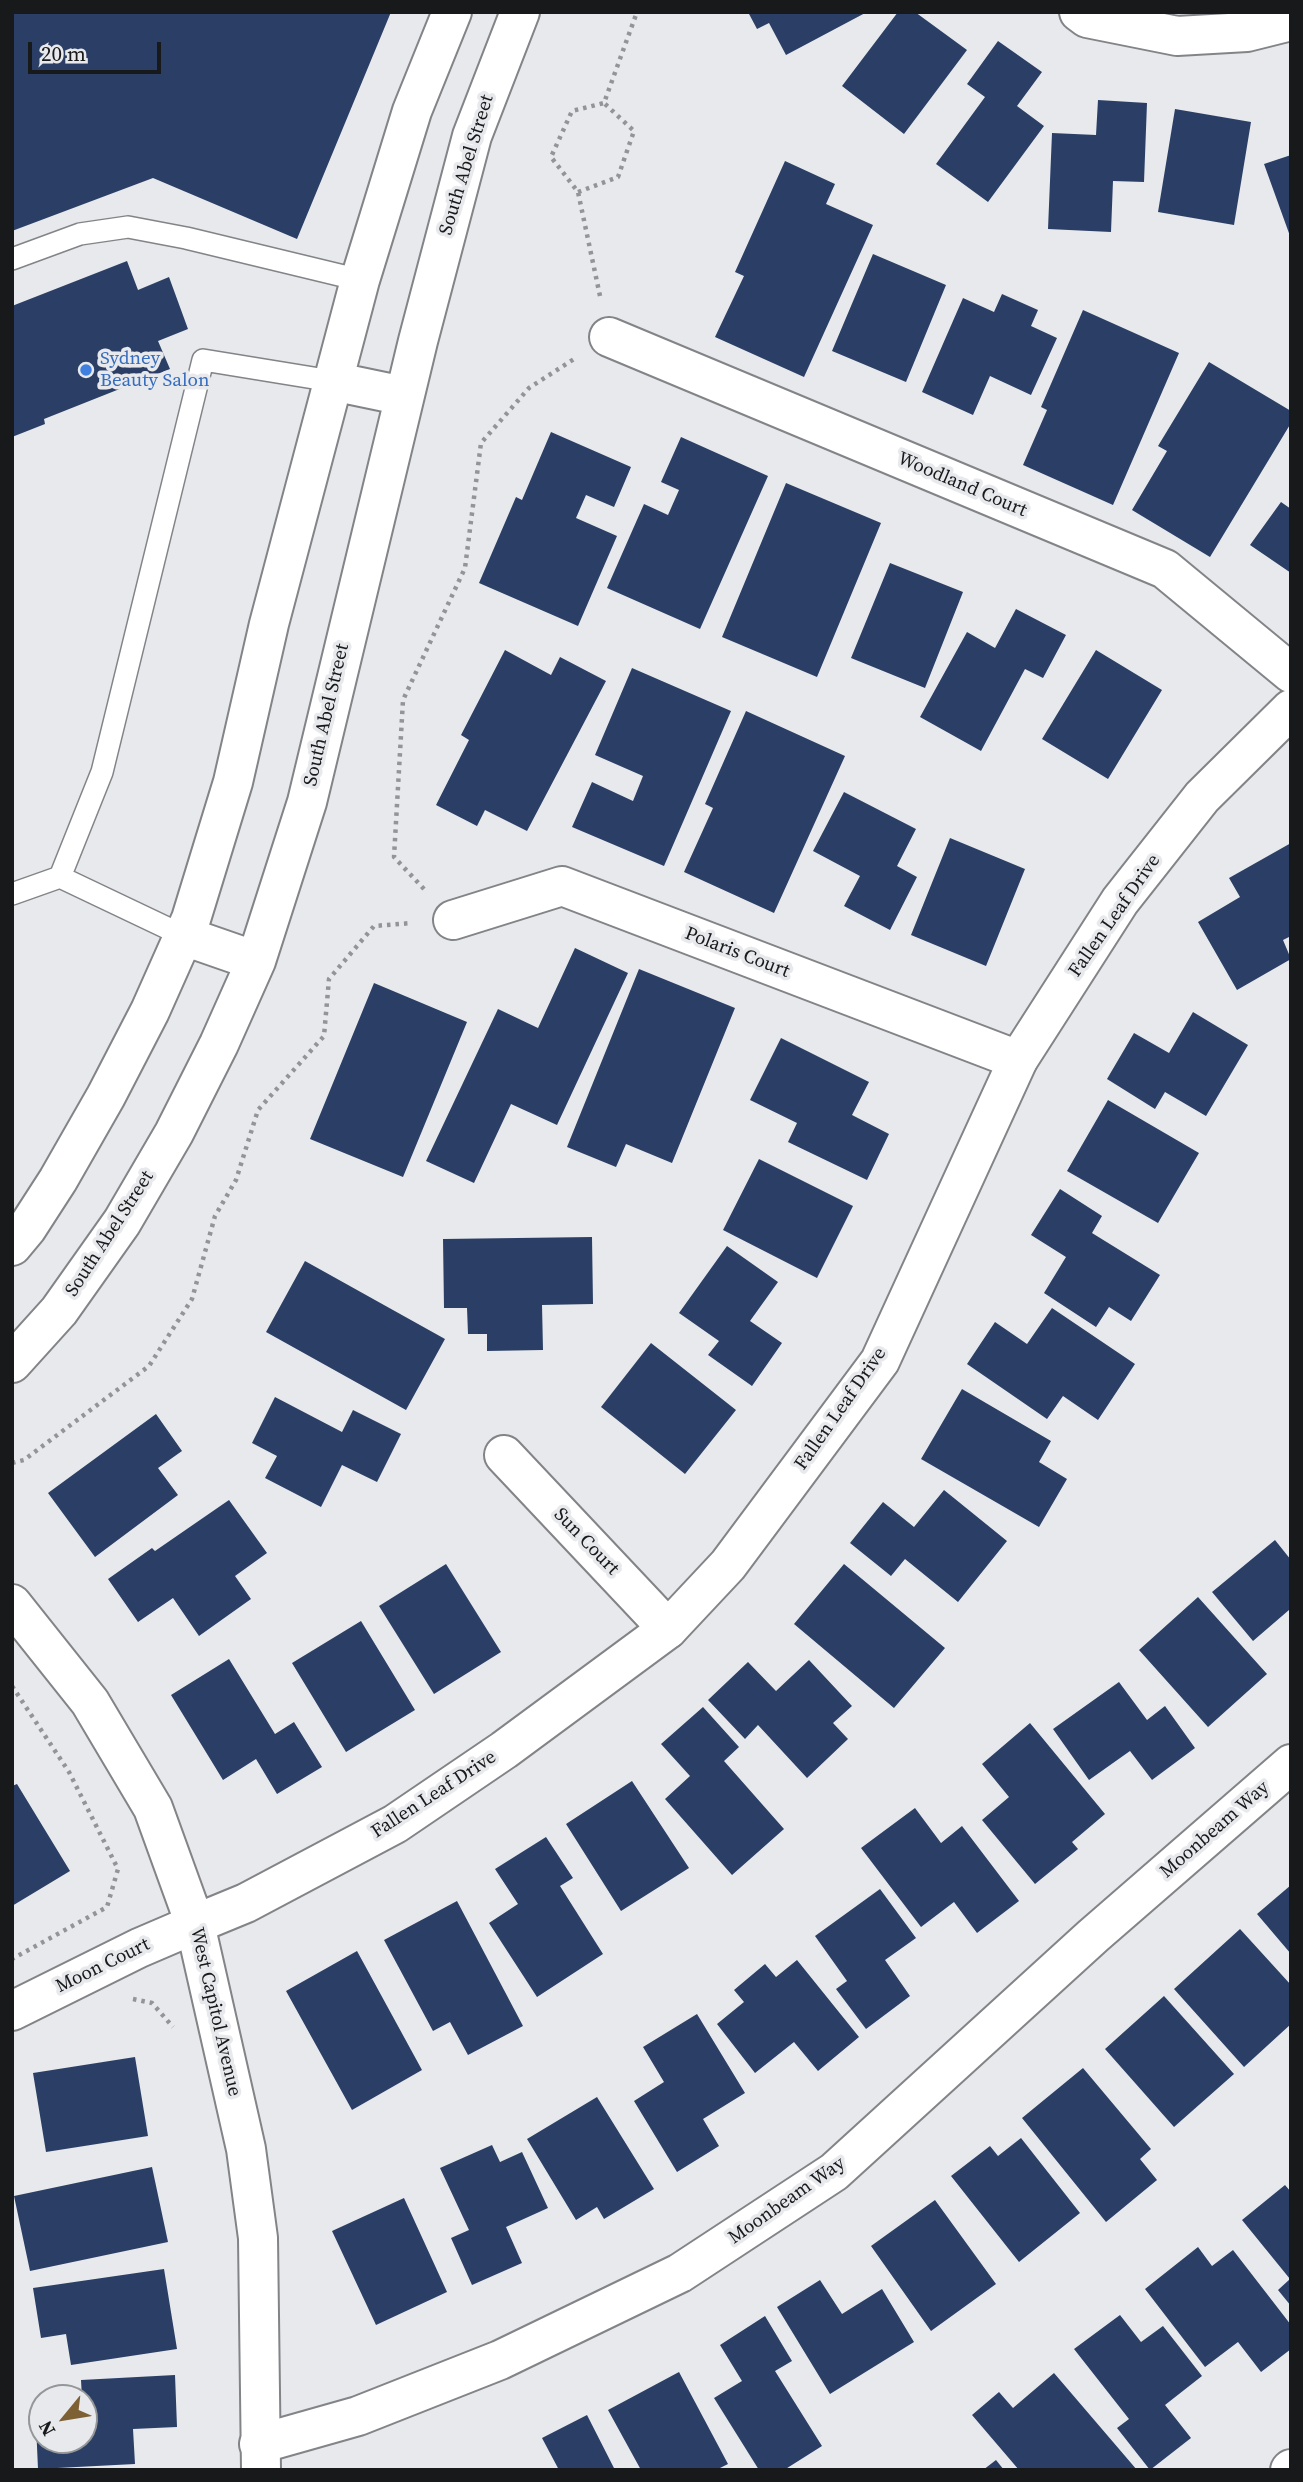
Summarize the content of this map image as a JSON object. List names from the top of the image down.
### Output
{
  "streets": {
    "street": [
      "South Abel Street",
      "Woodland Court",
      "Fallen Leaf Drive",
      "Polaris Court",
      "Sun Court",
      "Moonbeam Way",
      "Moon Court",
      "West Capitol Avenue"
    ]
  },
  "crossings": [
    ["Fallen Leaf Drive", "Polaris Court"],
    ["Fallen Leaf Drive", "Sun Court"],
    ["Fallen Leaf Drive", "Moon Court"],
    ["Fallen Leaf Drive", "West Capitol Avenue"],
    ["Moonbeam Way", "West Capitol Avenue"],
    ["Moon Court", "West Capitol Avenue"]
  ],
  "places": ["Sydney Beauty Salon"],
  "scale_bar": "20 m",
  "north": "bottom left"
}
